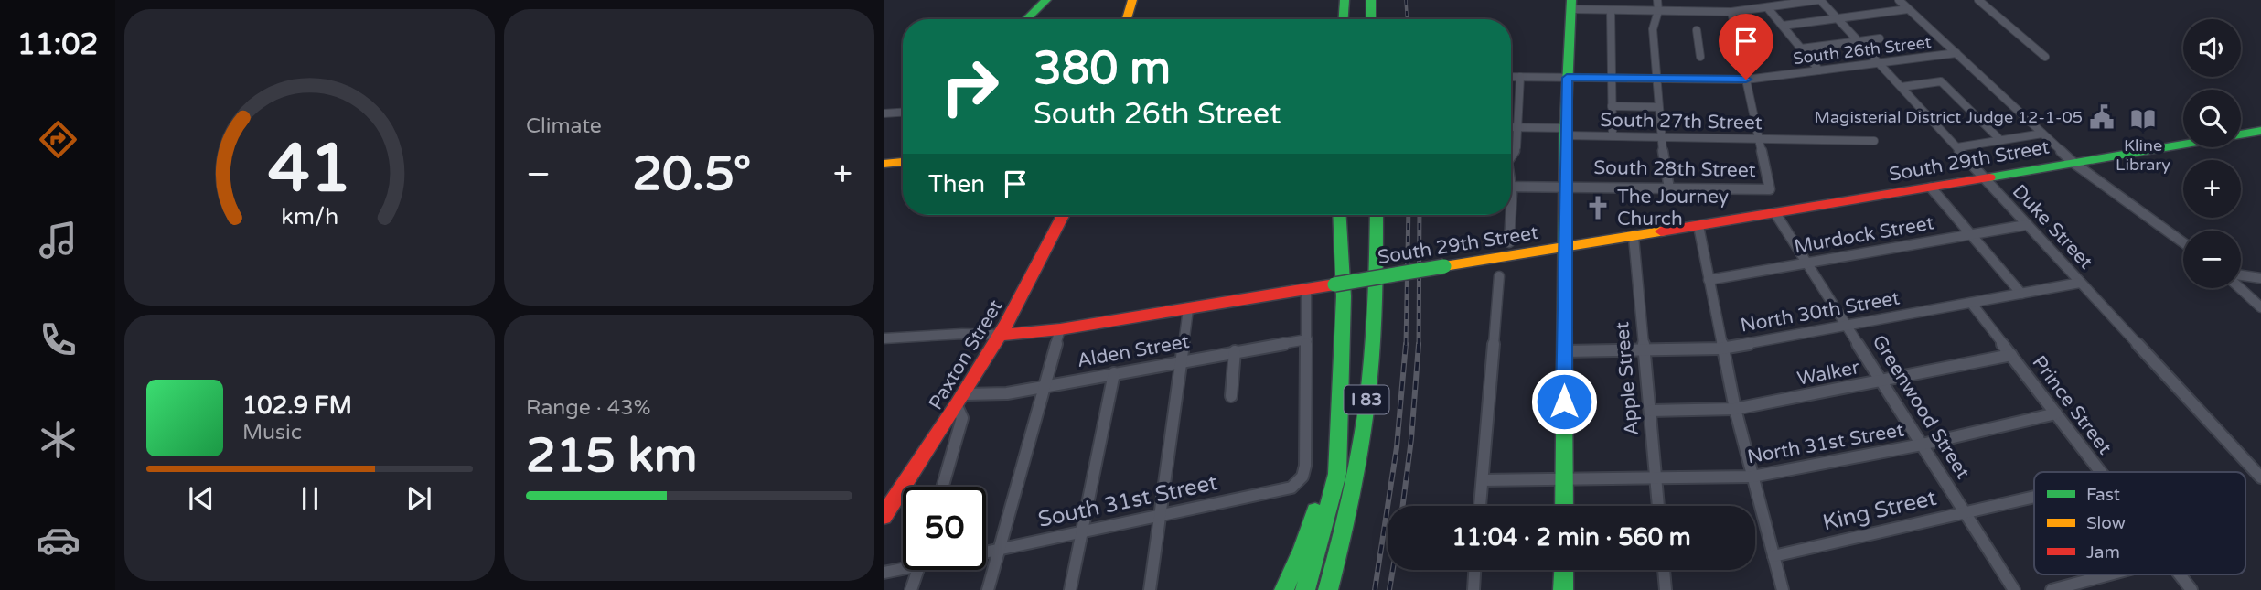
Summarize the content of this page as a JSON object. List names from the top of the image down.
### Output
{
  "streets": {
    "main road": ["South 29th Street", "Paxton Street", "I 83"],
    "street": [
      "South 26th Street",
      "South 27th Street",
      "South 28th Street",
      "Duke Street",
      "Murdock Street",
      "North 30th Street",
      "Alden Street",
      "Walker",
      "Apple Street",
      "Prince Street",
      "Greenwood Street",
      "North 31st Street",
      "South 31st Street",
      "King Street"
    ]
  },
  "crossings": [
    ["South 26th Street", "Duke Street"],
    ["South 27th Street", "South 28th Street"],
    ["South 29th Street", "Duke Street"],
    ["South 29th Street", "Paxton Street"],
    ["South 29th Street", "Apple Street"],
    ["South 29th Street", "Greenwood Street"],
    ["Duke Street", "Murdock Street"],
    ["Duke Street", "North 30th Street"],
    ["Murdock Street", "Greenwood Street"],
    ["North 30th Street", "Apple Street"],
    ["North 30th Street", "Prince Street"],
    ["North 30th Street", "Greenwood Street"],
    ["Alden Street", "Paxton Street"],
    ["Alden Street", "South 31st Street"],
    ["Walker", "Apple Street"],
    ["Walker", "Prince Street"],
    ["Walker", "Greenwood Street"],
    ["Apple Street", "North 31st Street"],
    ["Prince Street", "North 31st Street"],
    ["Greenwood Street", "North 31st Street"],
    ["Greenwood Street", "King Street"]
  ],
  "places": {
    "public building": ["Magisterial District Judge 12-1-05"],
    "library": ["Kline Library"],
    "church": ["The Journey Church"]
  },
  "legend": ["Fast", "Slow", "Jam"],
  "page": {
    "tabs": "11:02",
    "tile": [
      "Climate",
      ["Range · 43%", "215 km"]
    ],
    "map_buttons": ["+", "−"],
    "turn": ["380 m", "South 26th Street"],
    "heat": ["−", "20.5°", "+"],
    "then": "Then",
    "song": ["102.9 FM", "Music"],
    "limit": "50",
    "trip": "11:04 · 2 min · 560 m",
    "gauge": ["41", "km/h"]
  }
}
